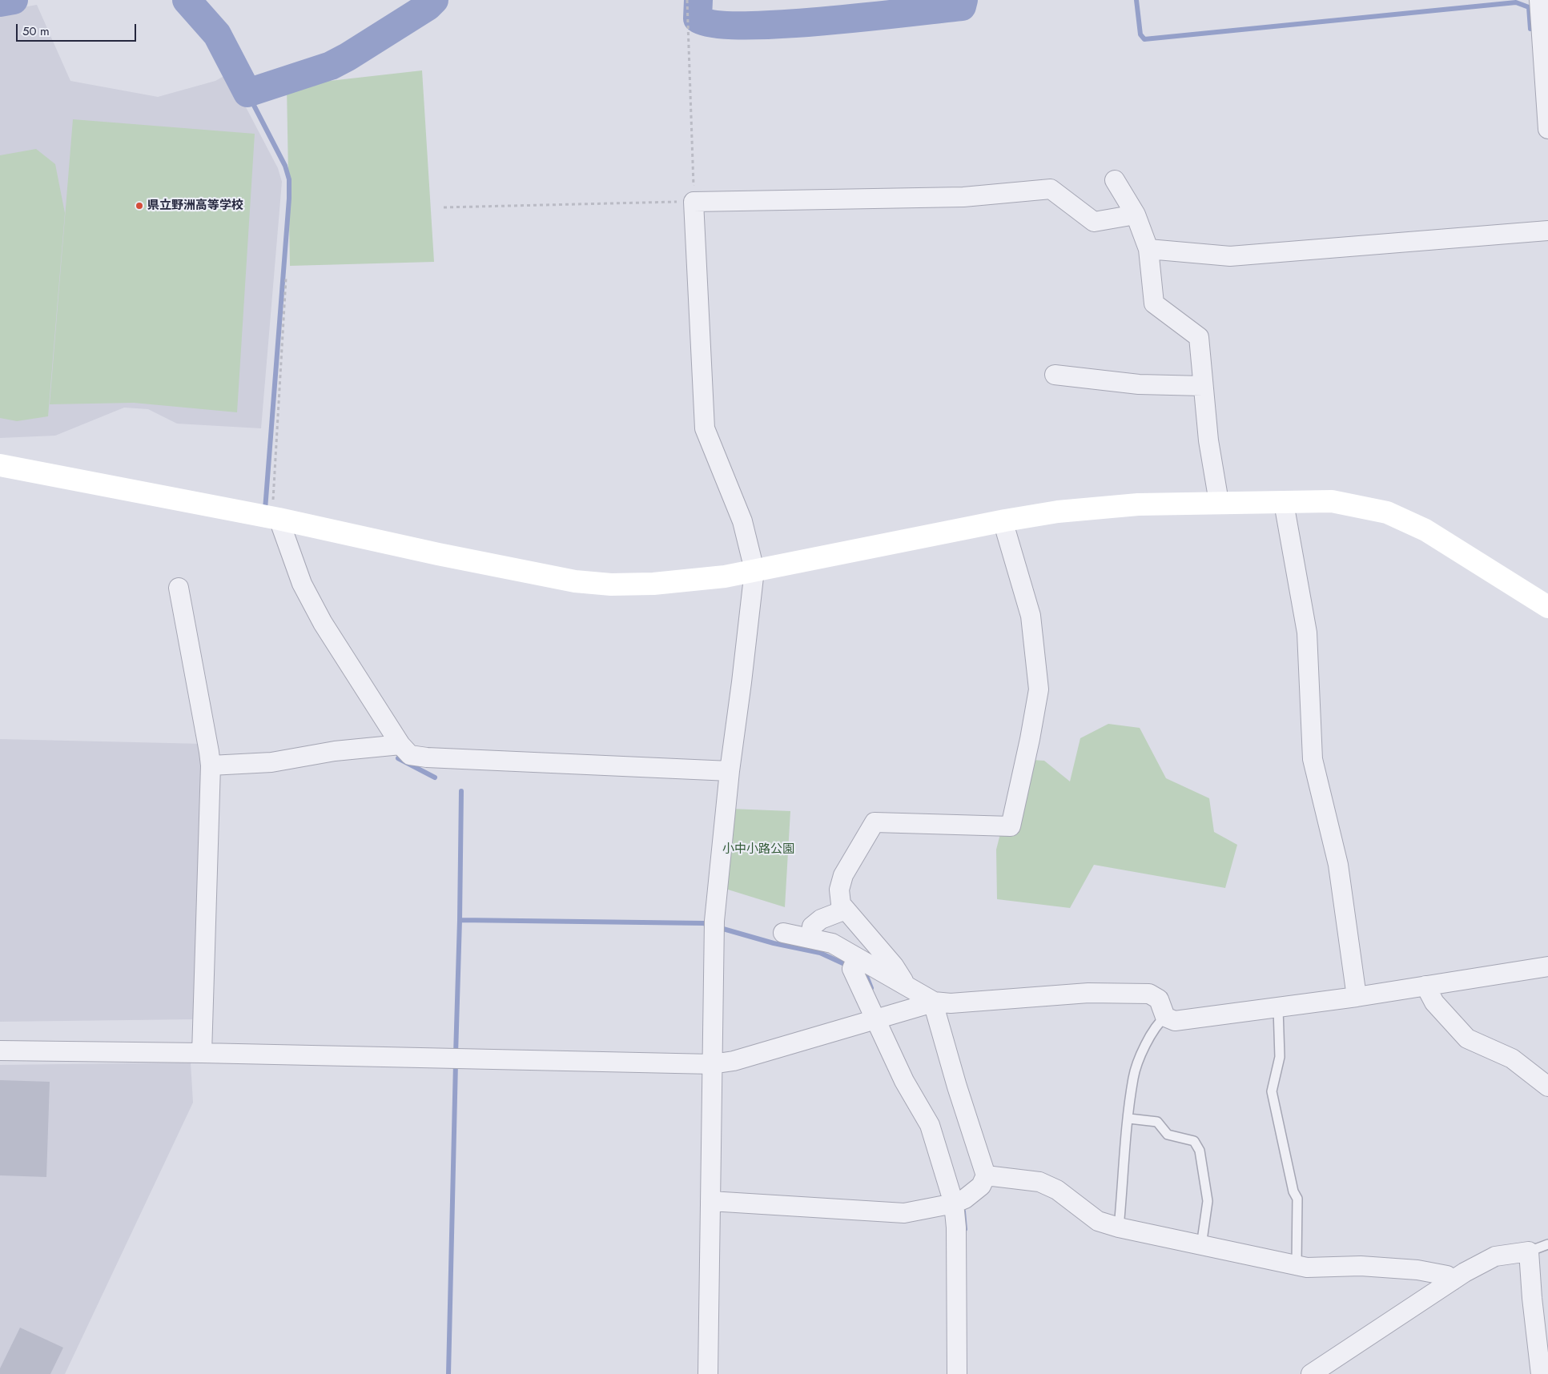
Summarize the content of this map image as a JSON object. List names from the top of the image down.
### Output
{
  "parks": ["小中小路公園"],
  "places": ["県立野洲高等学校"],
  "scale_bar": "50 m"
}
